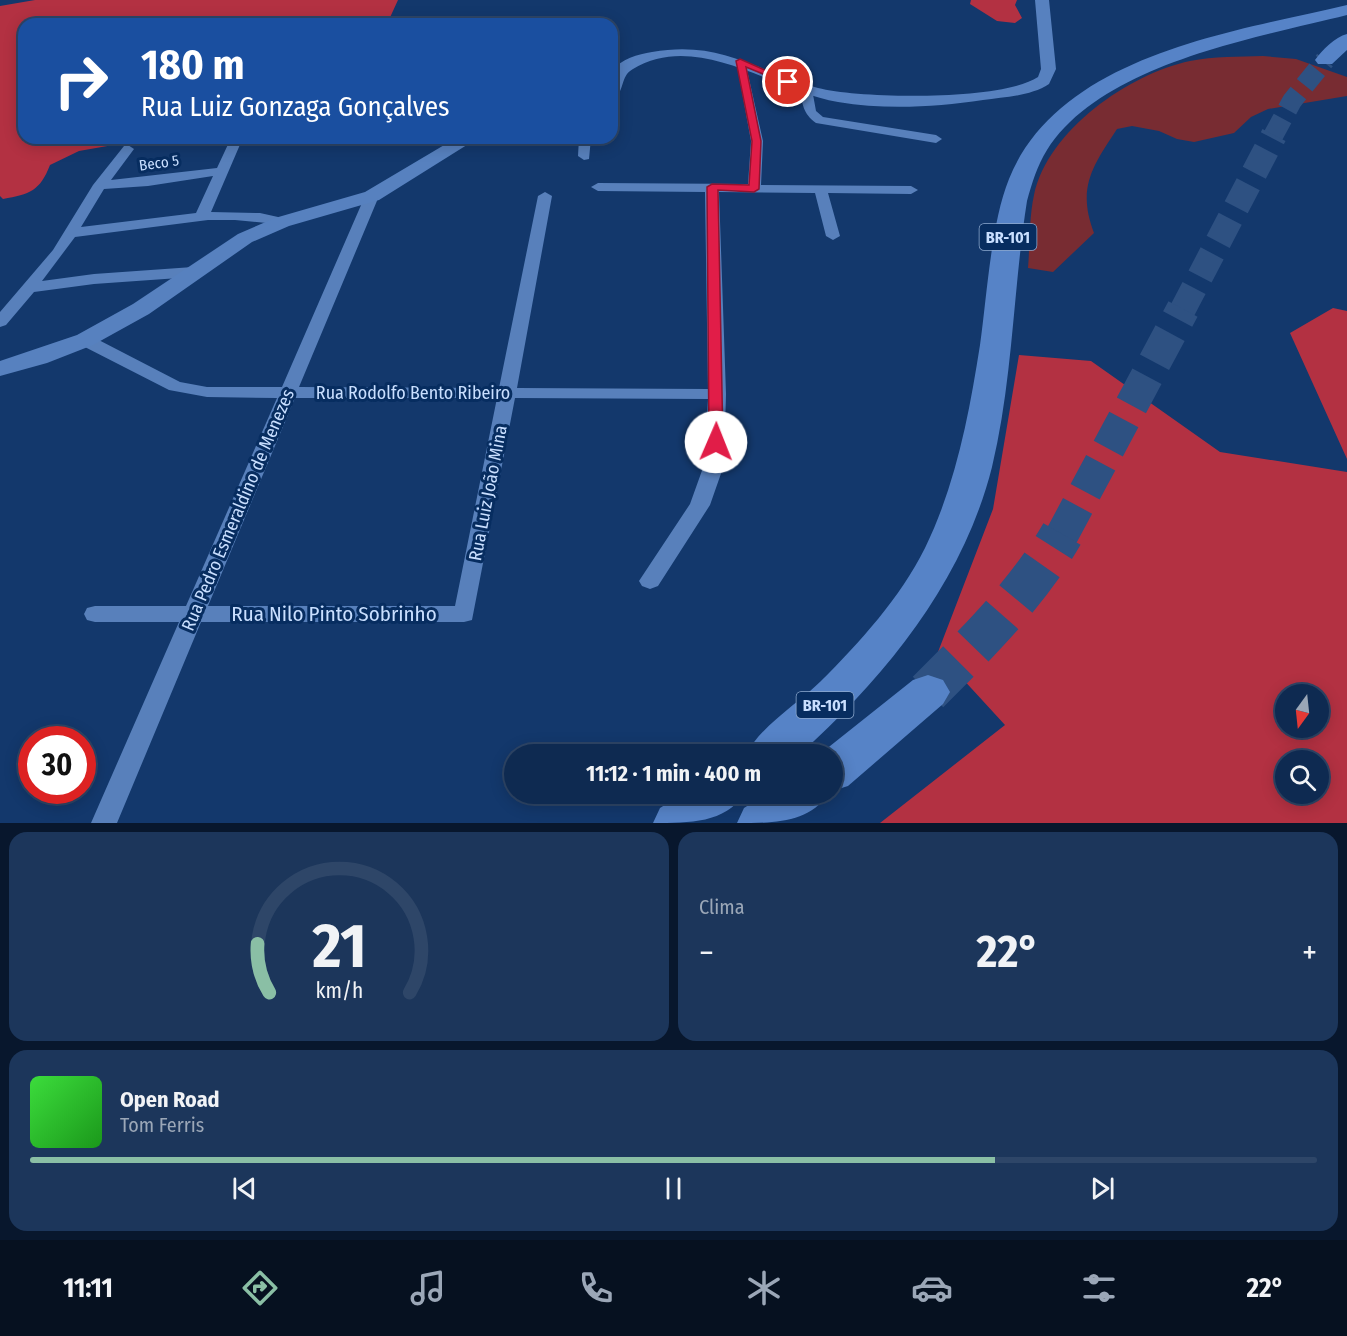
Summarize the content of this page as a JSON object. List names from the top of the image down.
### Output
{
  "streets": {
    "highway": ["BR-101"],
    "street": [
      "Beco 5",
      "Rua Rodolfo Bento Ribeiro",
      "Rua Luiz João Mina",
      "Rua Pedro Esmeraldino de Menezes",
      "Rua Nilo Pinto Sobrinho"
    ]
  },
  "crossings": [
    ["Rua Rodolfo Bento Ribeiro", "Rua Luiz João Mina"],
    ["Rua Rodolfo Bento Ribeiro", "Rua Pedro Esmeraldino de Menezes"],
    ["Rua Luiz João Mina", "Rua Nilo Pinto Sobrinho"],
    ["Rua Pedro Esmeraldino de Menezes", "Rua Nilo Pinto Sobrinho"]
  ],
  "north": "bottom",
  "page": {
    "turn": ["180 m", "Rua Luiz Gonzaga Gonçalves"],
    "limit": "30",
    "trip": "11:12 · 1 min · 400 m",
    "tile": "Clima",
    "heat": ["−", "22°", "+"],
    "song": ["Open Road", "Tom Ferris"],
    "tabs": ["11:11", "22°"],
    "gauge": ["21", "km/h"]
  }
}
